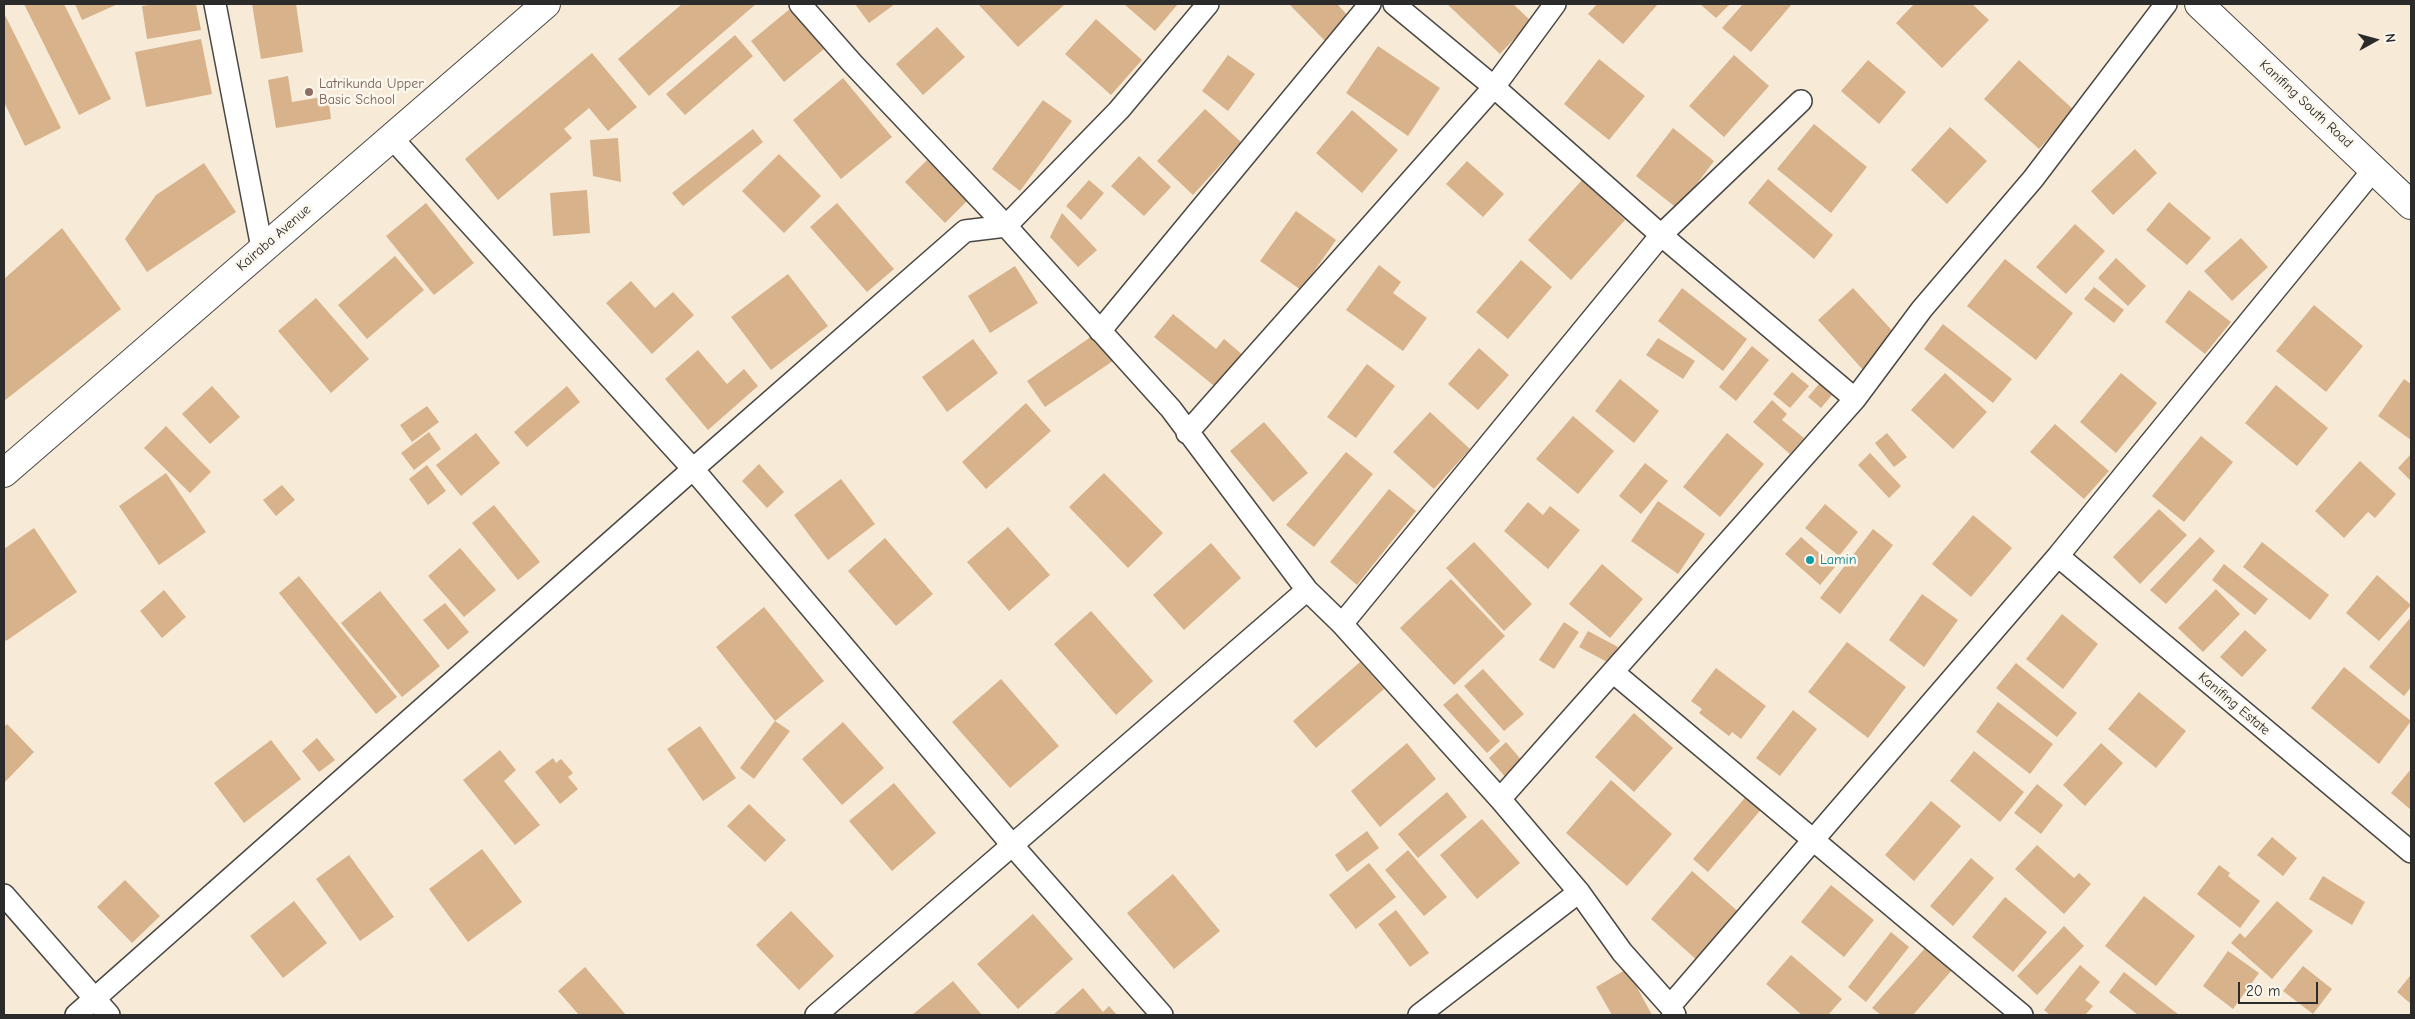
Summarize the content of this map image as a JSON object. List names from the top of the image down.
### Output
{
  "streets": {
    "street": ["Kanifing South Road", "Kairaba Avenue", "Kanifing Estate"]
  },
  "places": ["Latrikunda Upper Basic School", "Lamin"],
  "scale_bar": "20 m",
  "north": "right"
}
